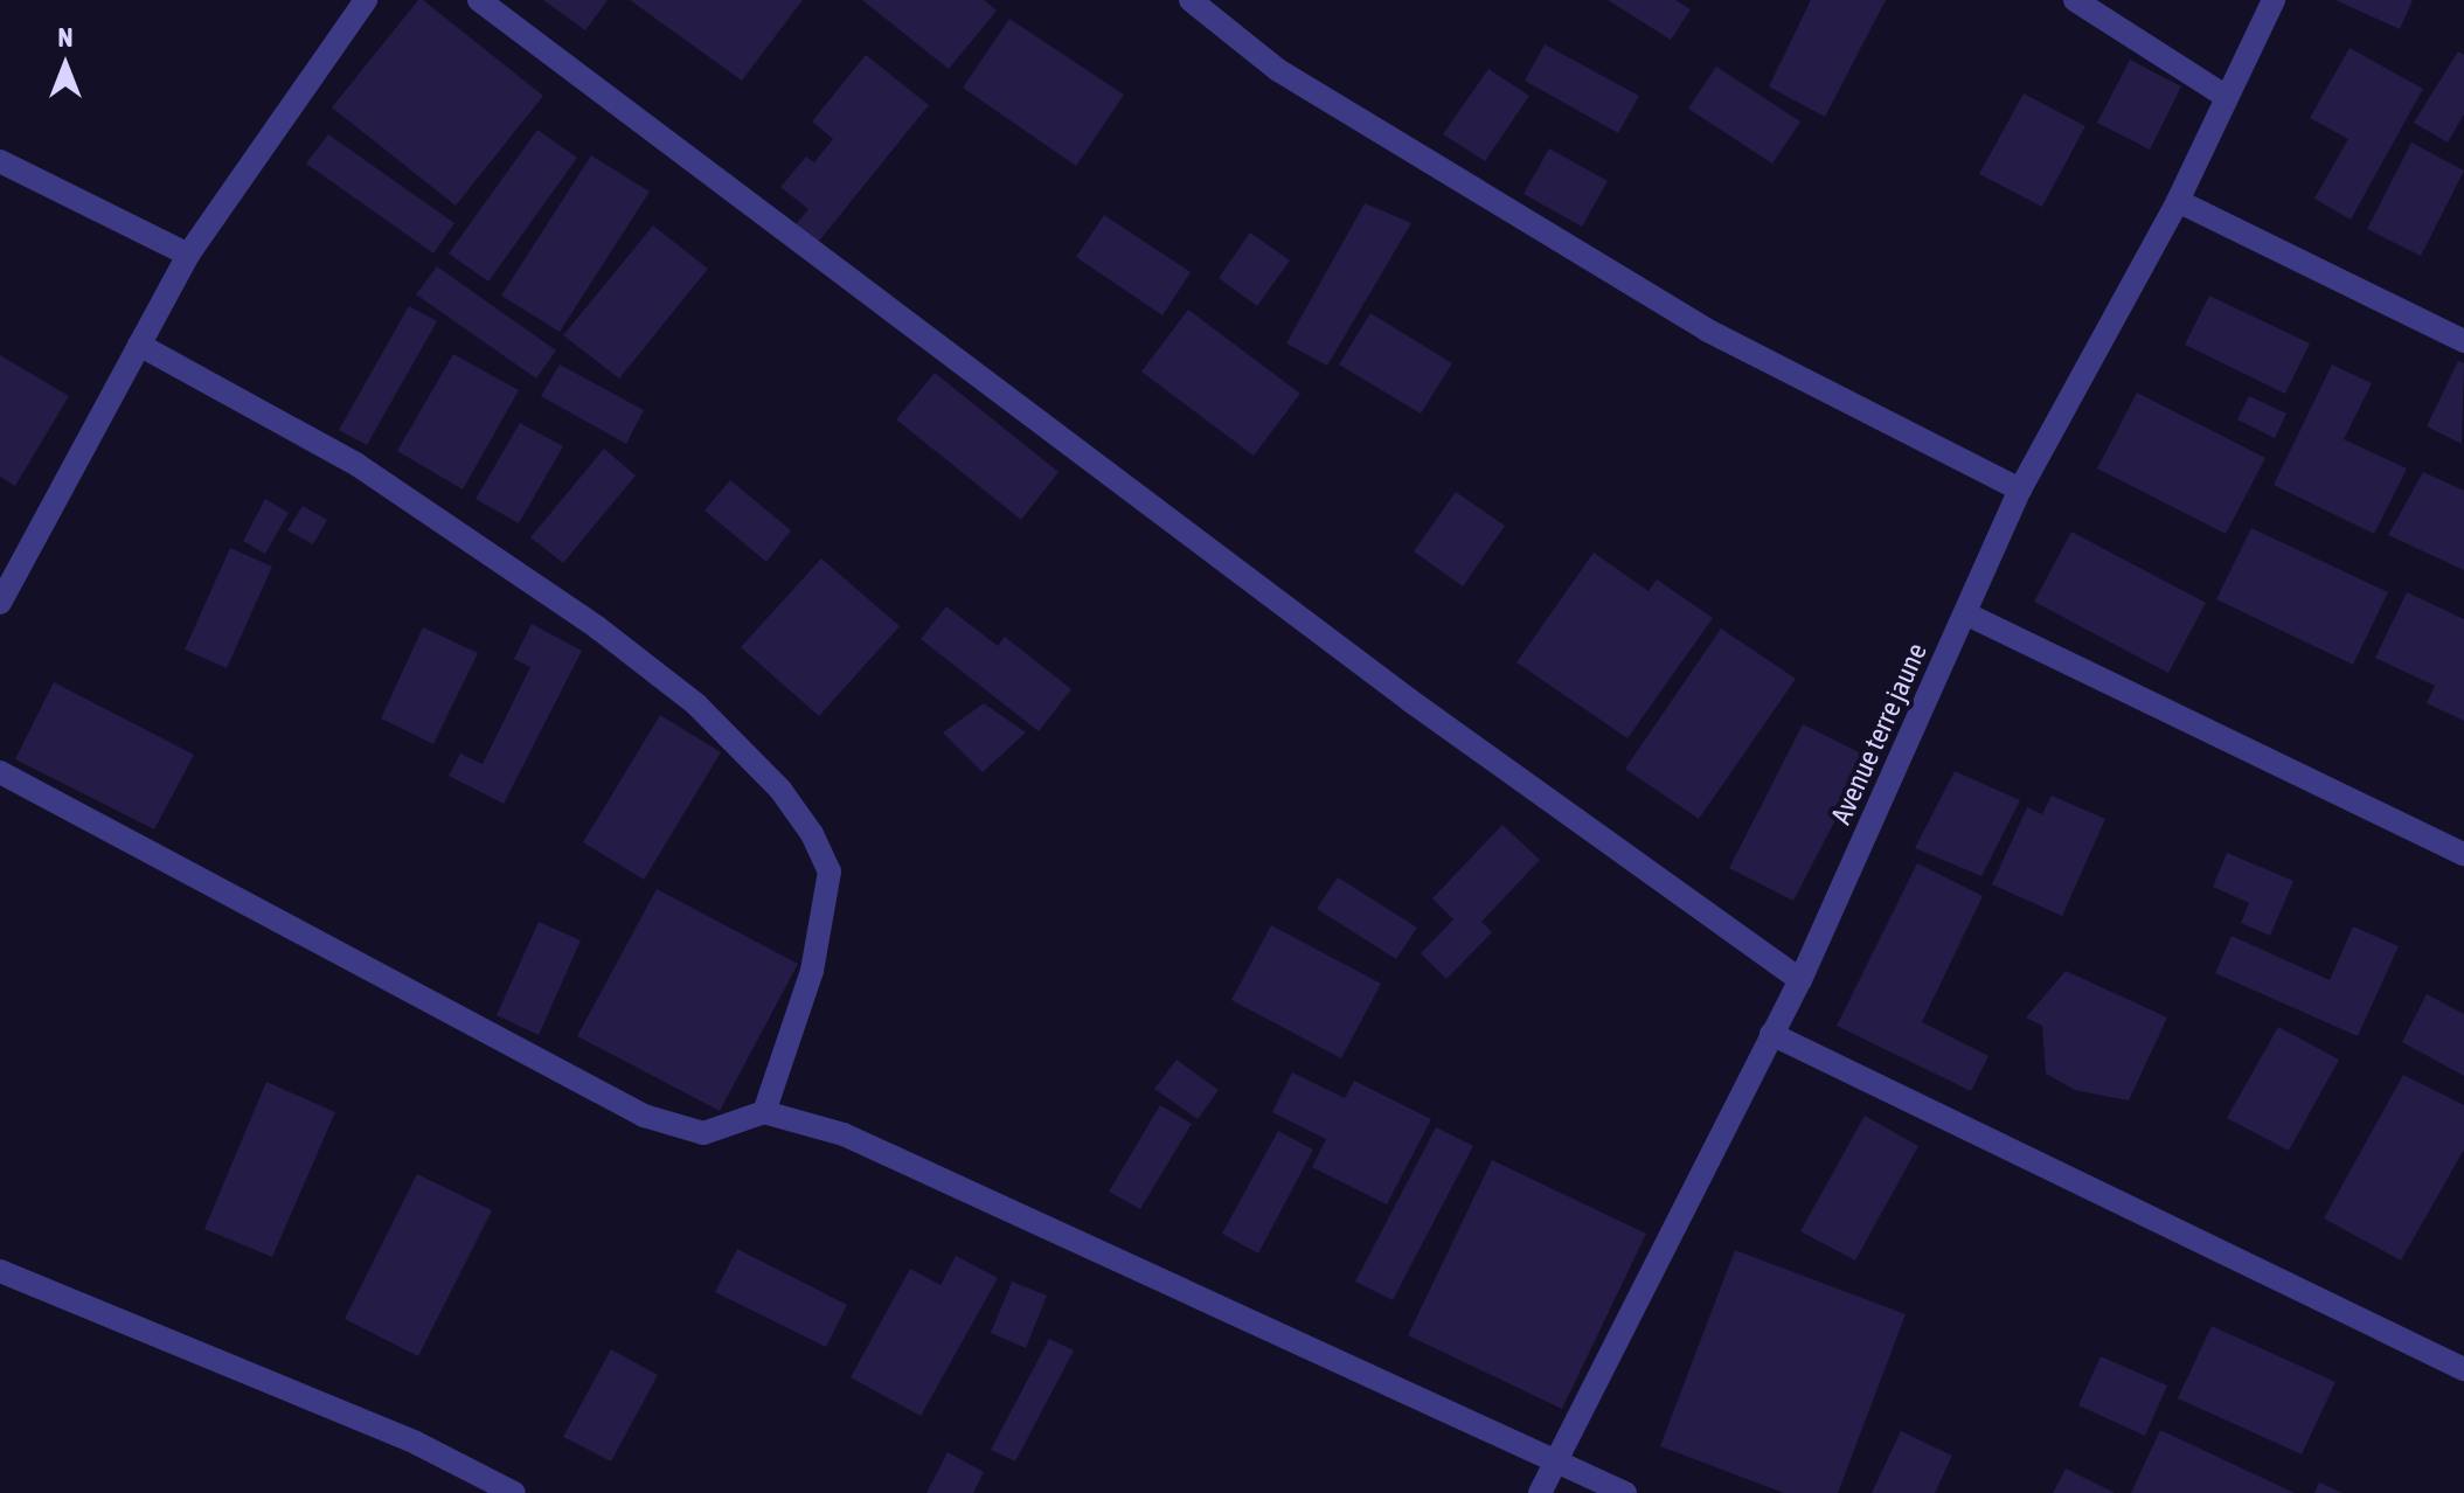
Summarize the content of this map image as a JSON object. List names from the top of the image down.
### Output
{
  "streets": {
    "street": ["Avenue terre jaune"]
  },
  "north": "top"
}
